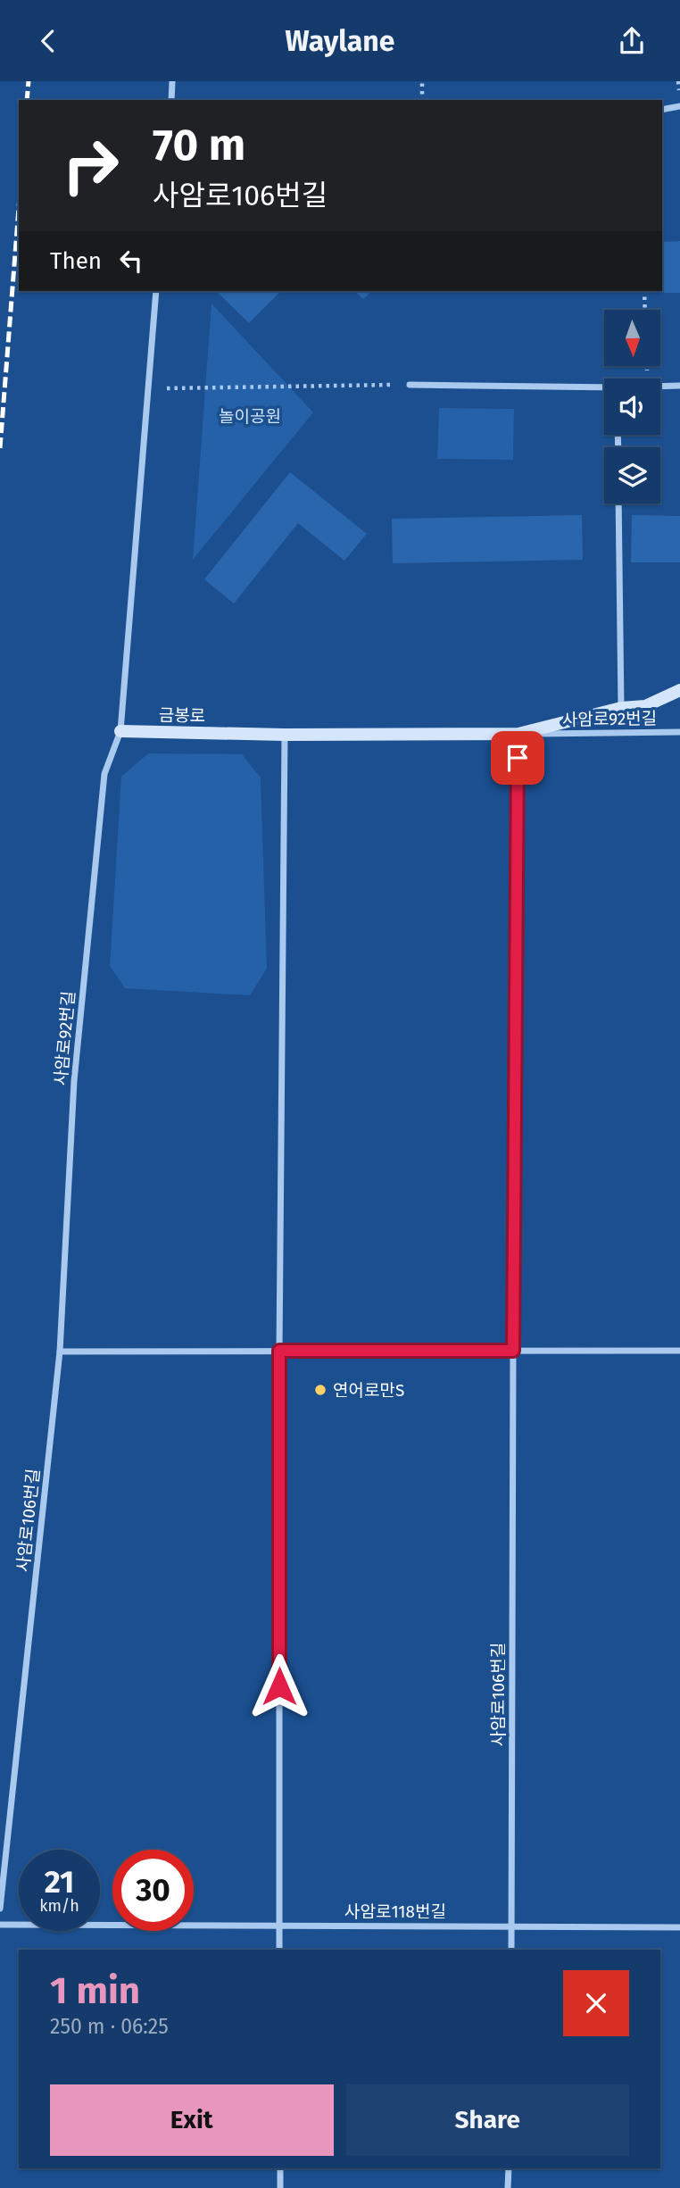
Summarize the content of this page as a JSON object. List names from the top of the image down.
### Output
{
  "streets": {
    "street": [
      "금봉로",
      "사암로92번길",
      "사암로106번길",
      "사암로118번길"
    ]
  },
  "crossings": [
    ["금봉로", "사암로92번길"],
    ["사암로92번길", "사암로106번길"],
    ["사암로106번길", "사암로118번길"]
  ],
  "parks": ["놀이공원"],
  "places": ["연어로만S"],
  "north": "bottom",
  "page": {
    "header": "Waylane",
    "turn": ["70 m", "사암로106번길"],
    "then": "Then",
    "speed": "21 km/h",
    "limit": "30",
    "heading": ["1 min", "250 m · 06:25"],
    "buttons": ["Exit", "Share"]
  }
}
